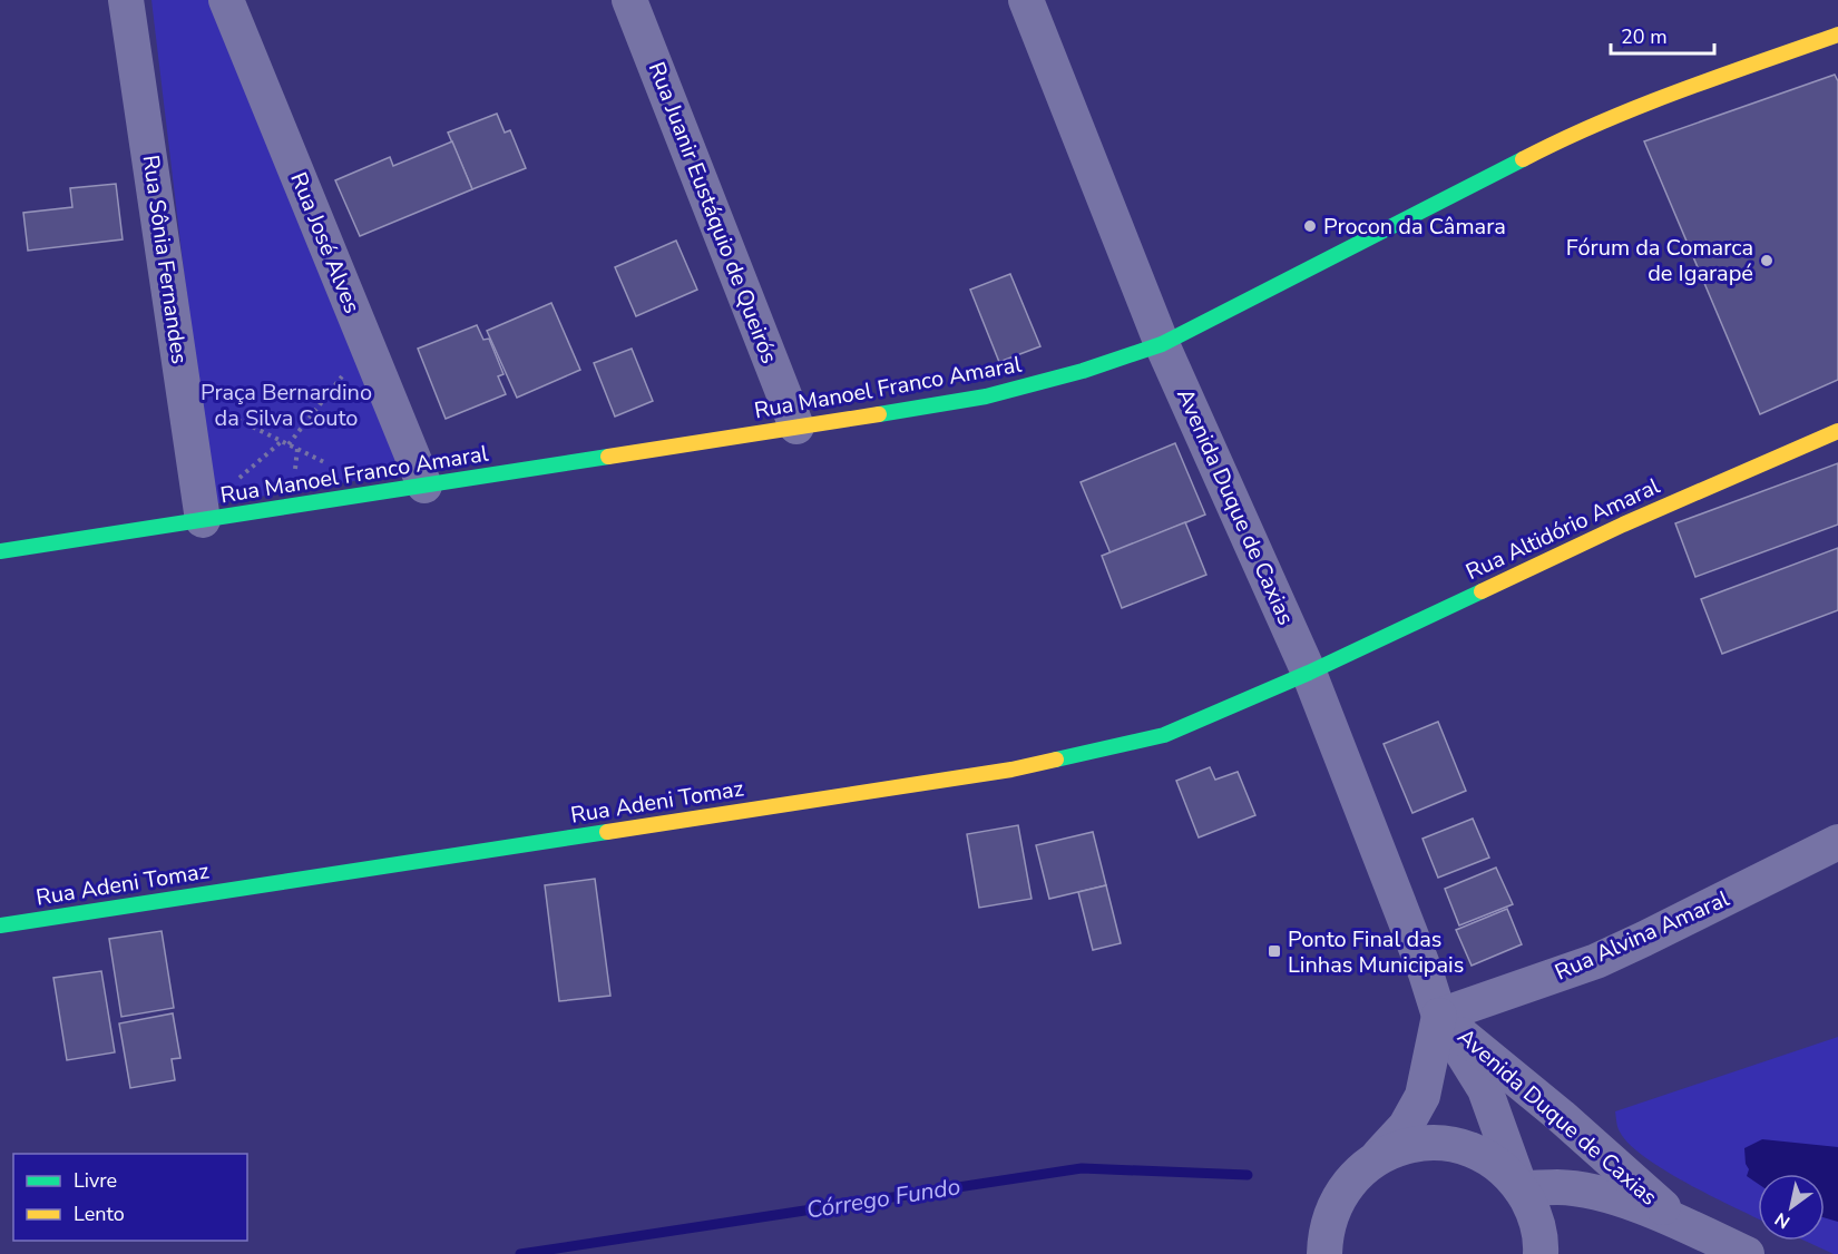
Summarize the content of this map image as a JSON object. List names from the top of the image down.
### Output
{
  "streets": {
    "street": [
      "Rua Juanir Eustáquio de Queirós",
      "Rua José Alves",
      "Rua Sônia Fernandes",
      "Rua Manoel Franco Amaral",
      "Avenida Duque de Caxias",
      "Rua Altidório Amaral",
      "Rua Adeni Tomaz",
      "Rua Alvina Amaral"
    ]
  },
  "crossings": [
    ["Rua Juanir Eustáquio de Queirós", "Rua Manoel Franco Amaral"],
    ["Rua José Alves", "Rua Manoel Franco Amaral"],
    ["Rua Sônia Fernandes", "Rua Manoel Franco Amaral"],
    ["Rua Manoel Franco Amaral", "Avenida Duque de Caxias"],
    ["Avenida Duque de Caxias", "Rua Altidório Amaral"],
    ["Avenida Duque de Caxias", "Rua Adeni Tomaz"],
    ["Avenida Duque de Caxias", "Rua Alvina Amaral"],
    ["Rua Altidório Amaral", "Rua Adeni Tomaz"]
  ],
  "water": ["Córrego Fundo"],
  "parks": ["Praça Bernardino da Silva Couto"],
  "places": {
    "other": ["Procon da Câmara", "Fórum da Comarca de Igarapé"],
    "transit": ["Ponto Final das Linhas Municipais"]
  },
  "legend": ["Livre", "Lento"],
  "scale_bar": "20 m",
  "north": "bottom left"
}
